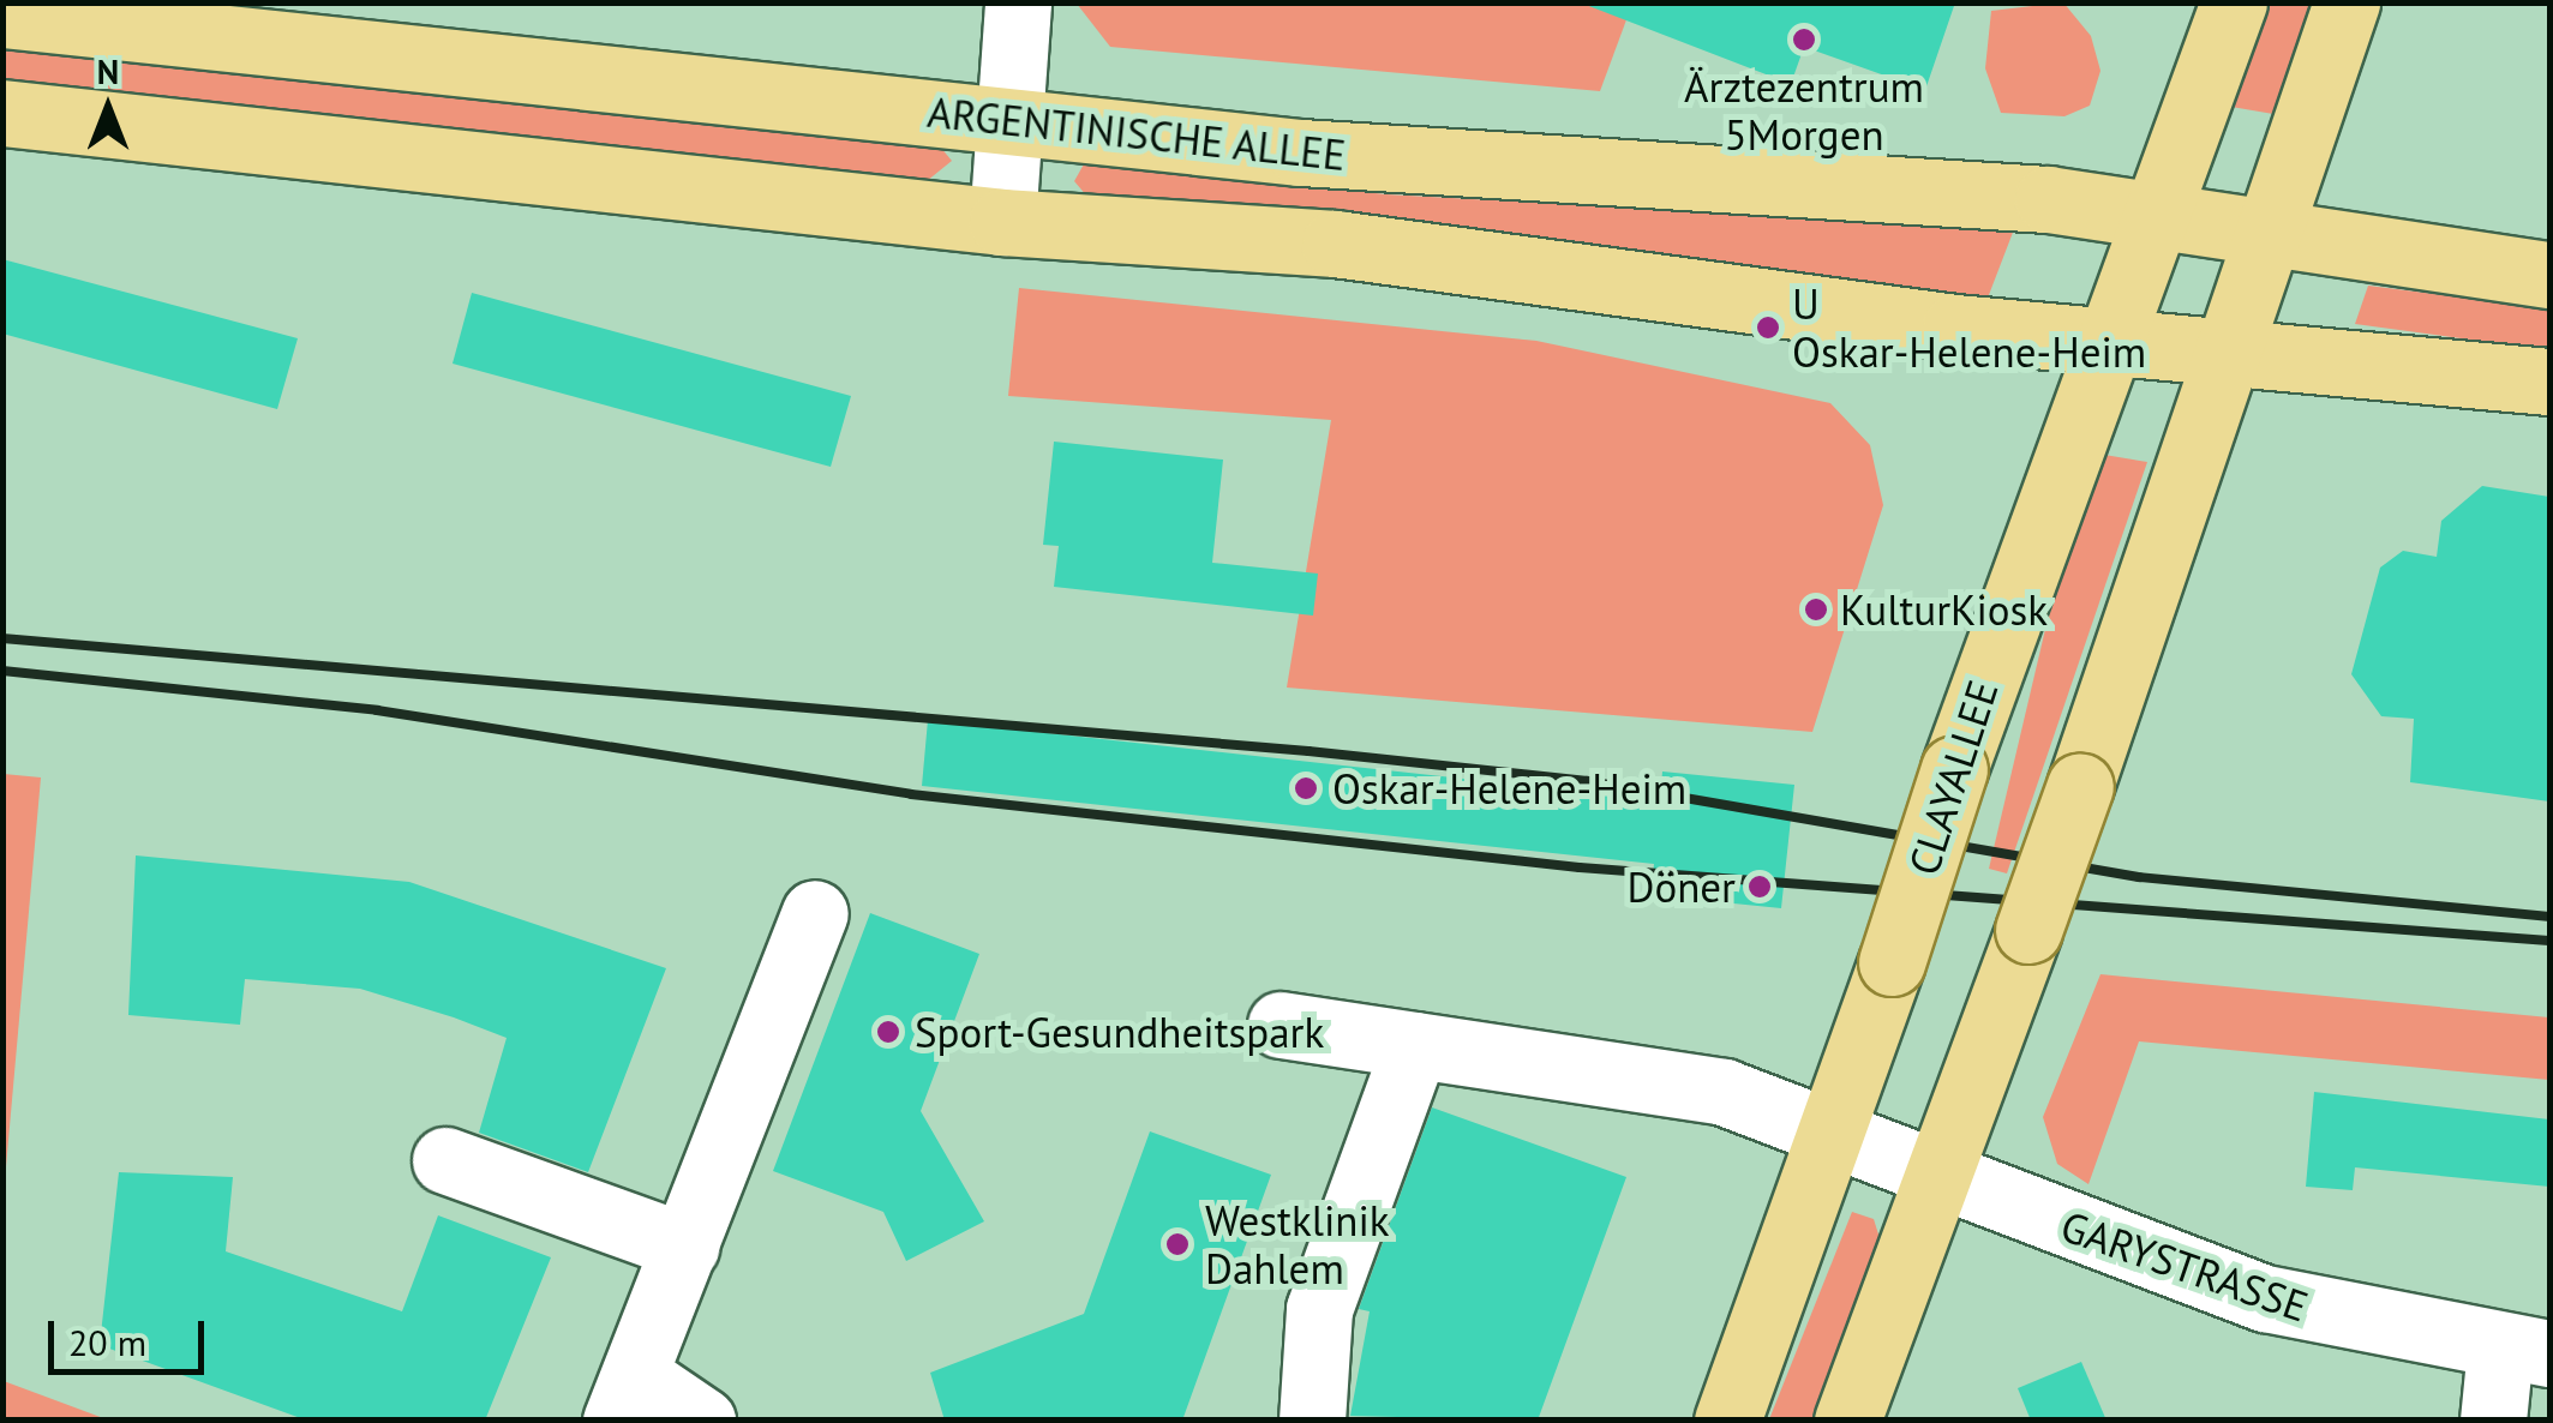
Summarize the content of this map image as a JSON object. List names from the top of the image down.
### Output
{
  "streets": {
    "main road": ["ARGENTINISCHE ALLEE", "CLAYALLEE"],
    "street": ["GARYSTRASSE"]
  },
  "crossings": [
    ["ARGENTINISCHE ALLEE", "CLAYALLEE"],
    ["CLAYALLEE", "GARYSTRASSE"]
  ],
  "places": [
    "Ärztezentrum 5Morgen",
    "U Oskar-Helene-Heim",
    "KulturKiosk",
    "Oskar-Helene-Heim",
    "Döner",
    "Sport-Gesundheitspark",
    "Westklinik Dahlem"
  ],
  "scale_bar": "20 m",
  "north": "top"
}
